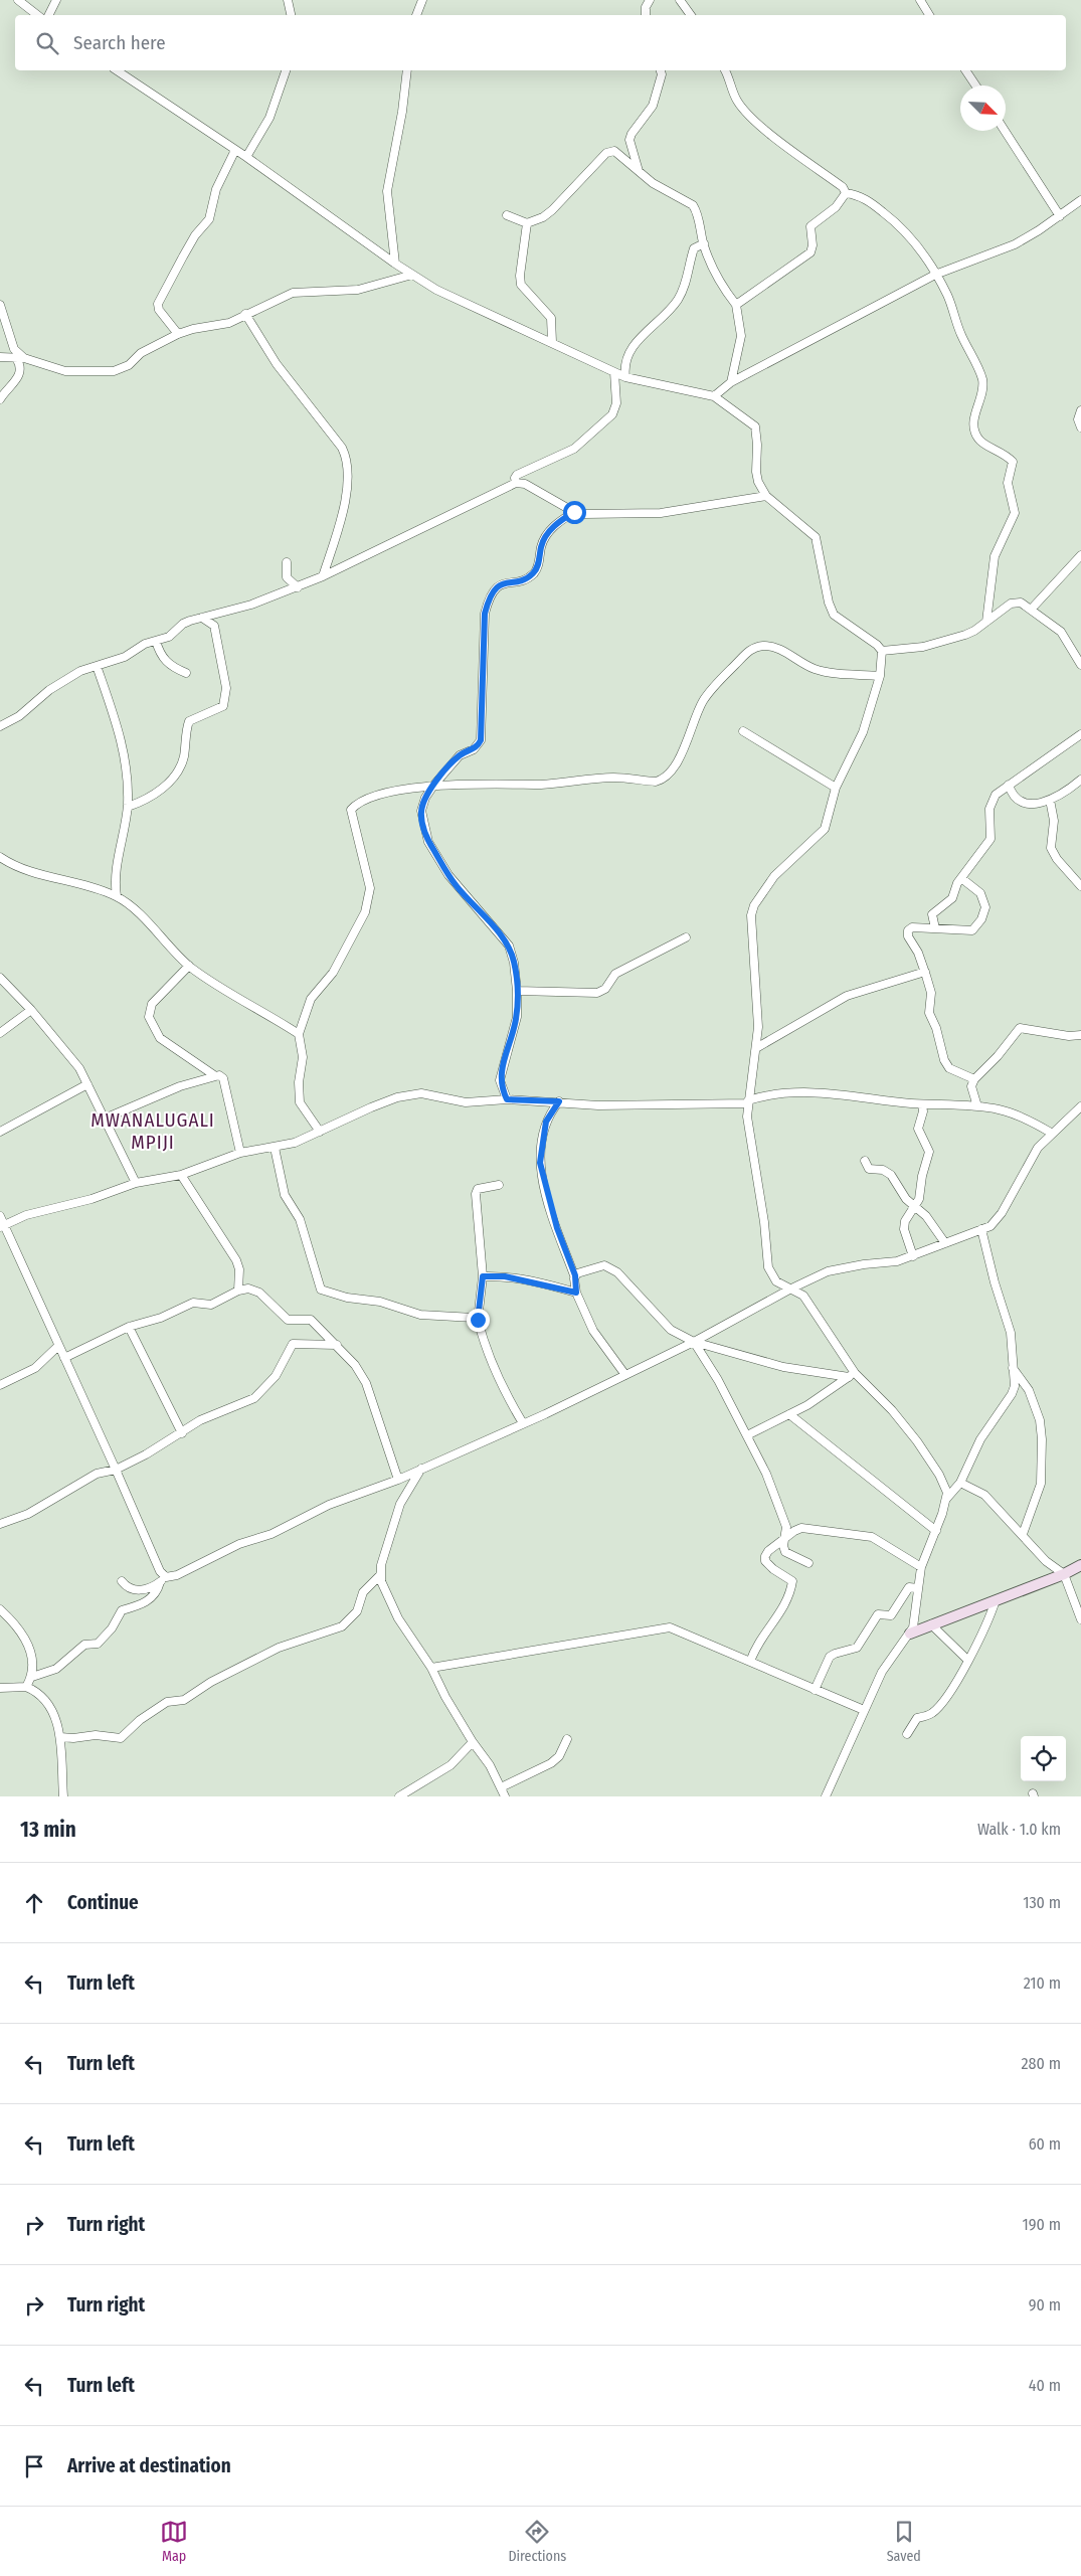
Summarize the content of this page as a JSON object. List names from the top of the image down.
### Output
{
  "districts": ["MWANALUGALI MPIJI"],
  "north": "bottom right",
  "page": {
    "search": "Search here",
    "heading": ["13 min", "Walk · 1.0 km"],
    "list": [
      ["Continue", "130 m"],
      ["Turn left", "210 m"],
      ["Turn left", "280 m"],
      ["Turn left", "60 m"],
      ["Turn right", "190 m"],
      ["Turn right", "90 m"],
      ["Turn left", "40 m"],
      "Arrive at destination"
    ],
    "nav": ["Map", "Directions", "Saved"]
  }
}
